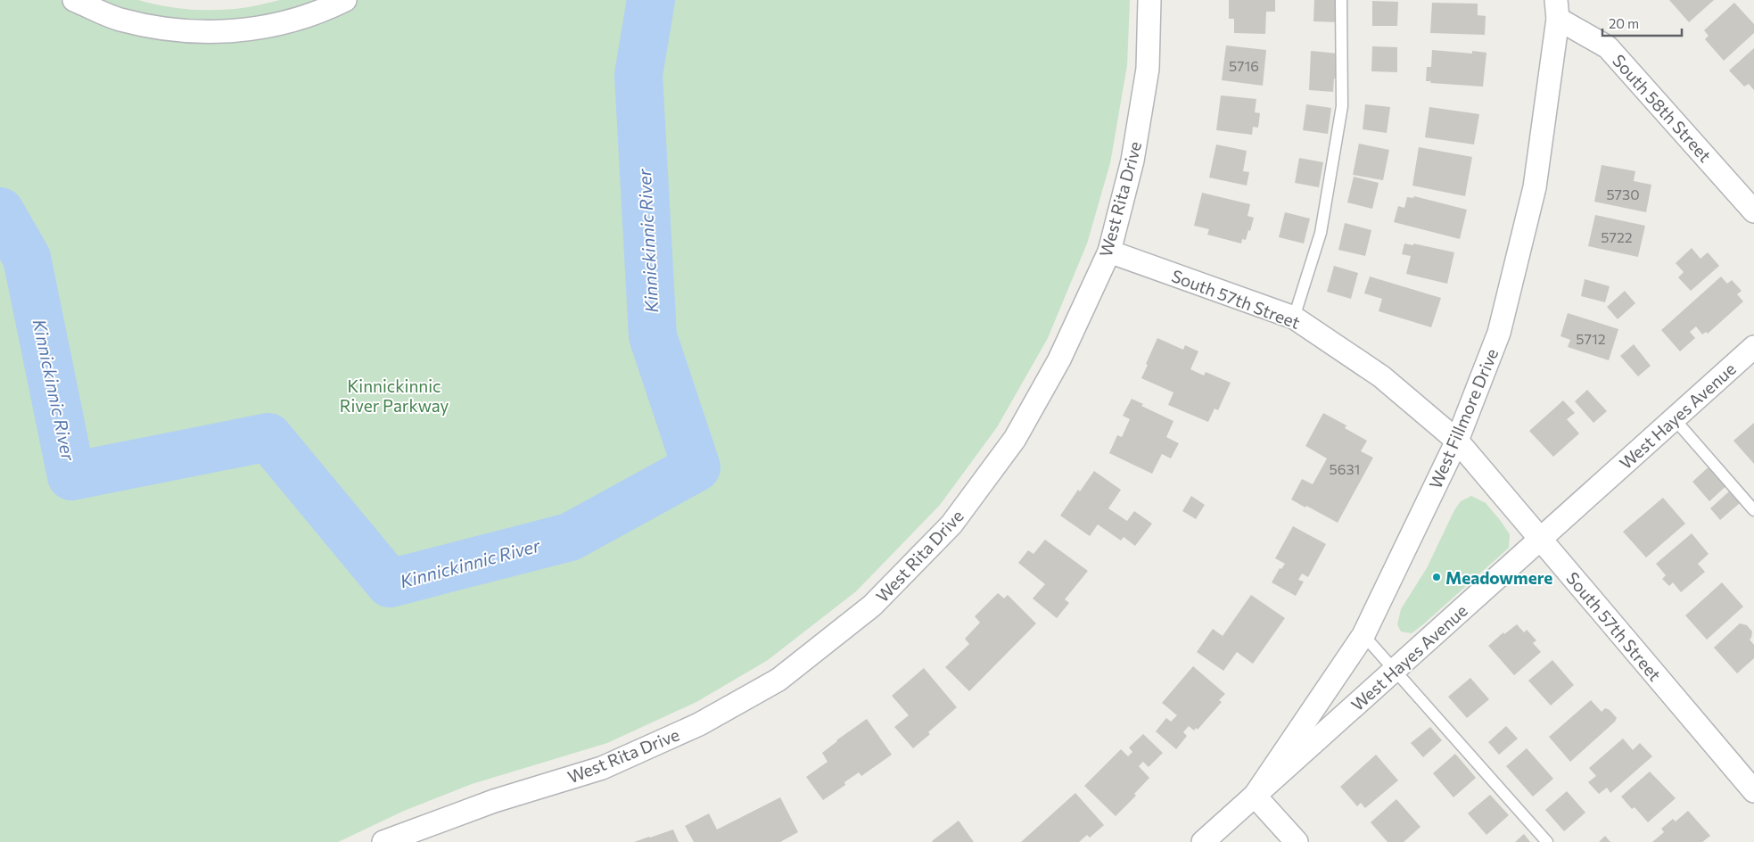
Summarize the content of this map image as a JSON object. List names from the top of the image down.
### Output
{
  "streets": {
    "street": [
      "South 58th Street",
      "West Rita Drive",
      "South 57th Street",
      "West Hayes Avenue",
      "West Fillmore Drive"
    ]
  },
  "crossings": [
    ["South 58th Street", "West Fillmore Drive"],
    ["West Rita Drive", "South 57th Street"],
    ["South 57th Street", "West Hayes Avenue"],
    ["South 57th Street", "West Fillmore Drive"],
    ["West Hayes Avenue", "West Fillmore Drive"]
  ],
  "water": ["Kinnickinnic River"],
  "parks": ["Kinnickinnic River Parkway"],
  "places": ["Meadowmere"],
  "house_numbers": [
    "5716",
    "5730",
    "5722",
    "5712",
    "5631"
  ],
  "scale_bar": "20 m"
}
